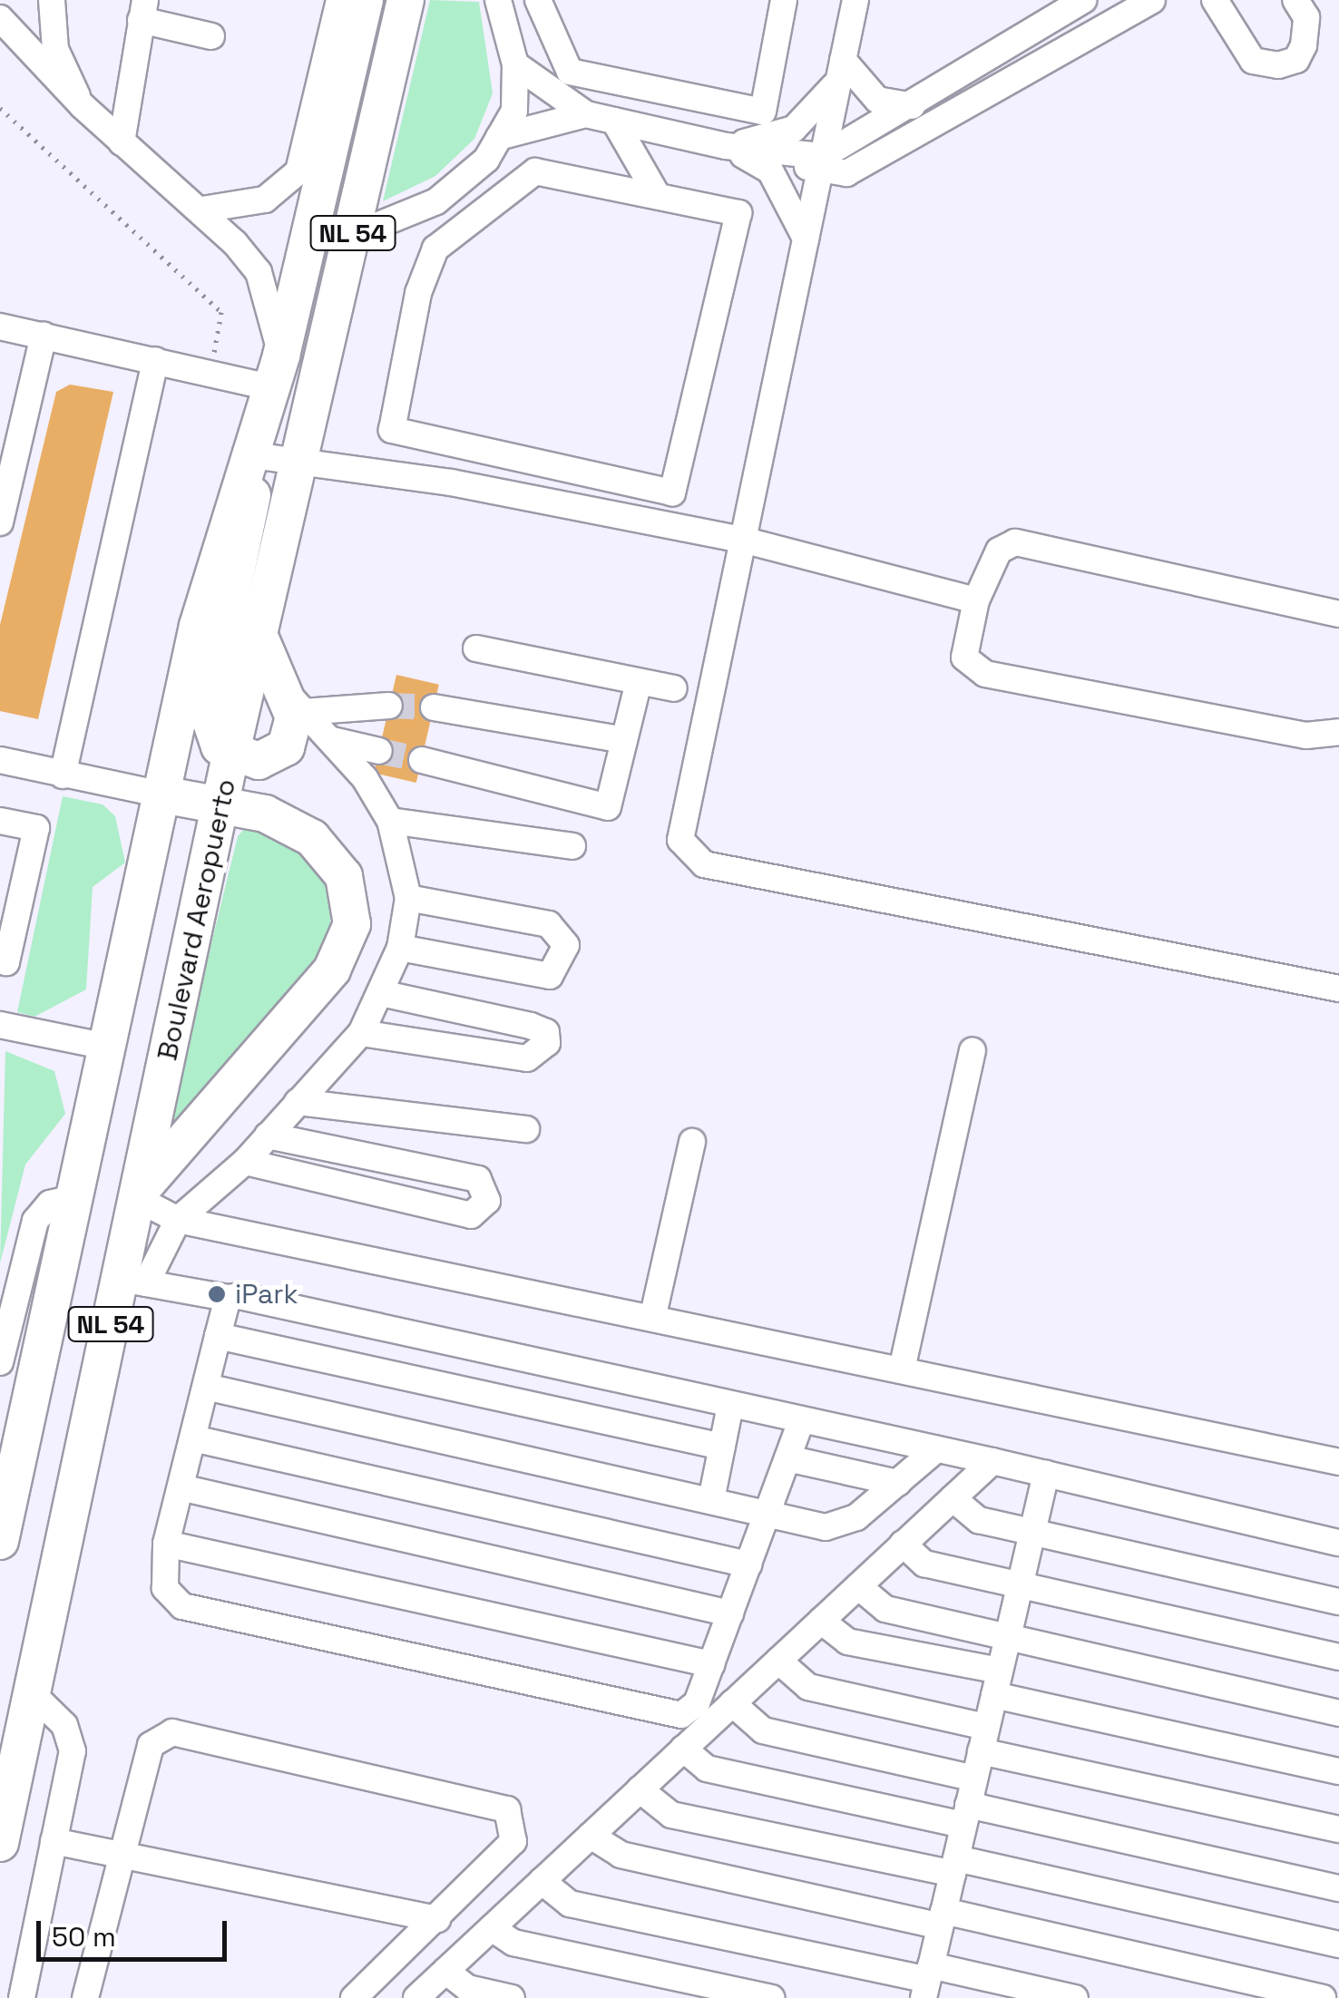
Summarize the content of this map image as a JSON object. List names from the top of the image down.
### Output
{
  "streets": {
    "highway": ["NL 54", "Boulevard Aeropuerto"]
  },
  "places": ["iPark"],
  "scale_bar": "50 m"
}
